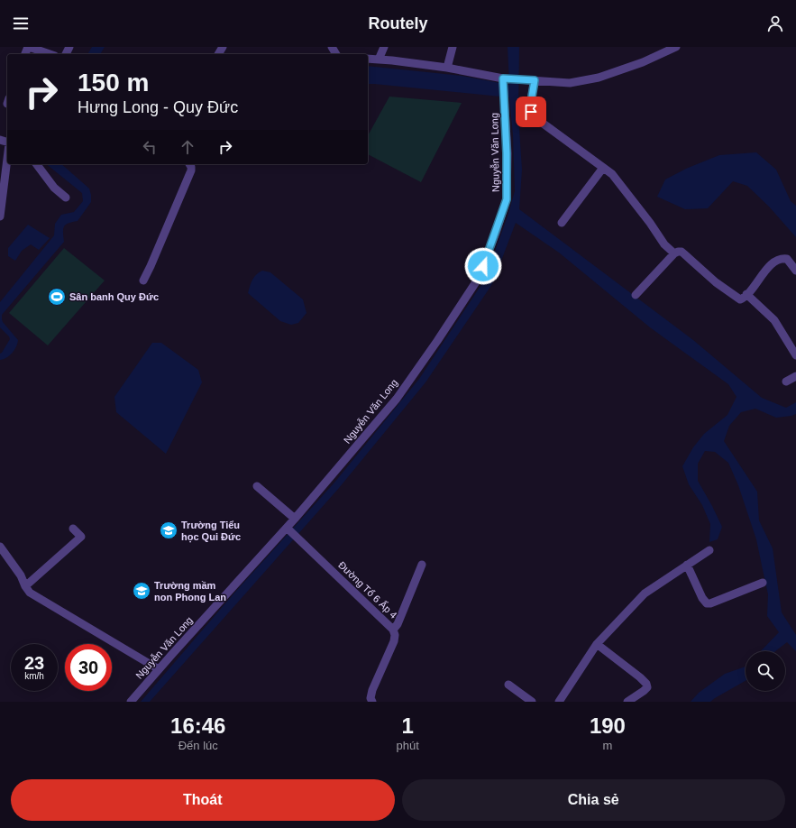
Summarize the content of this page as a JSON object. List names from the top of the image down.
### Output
{
  "streets": {
    "street": ["Nguyễn Văn Long", "Đường Tổ 6 Ấp 4"]
  },
  "crossings": [
    ["Nguyễn Văn Long", "Đường Tổ 6 Ấp 4"]
  ],
  "places": {
    "sports": ["Sân banh Quy Đức"],
    "school or university": ["Trường Tiểu học Qui Đức", "Trường mầm non Phong Lan"]
  },
  "page": {
    "header": "Routely",
    "turn": ["150 m", "Hưng Long - Quy Đức"],
    "speed": "23 km/h",
    "limit": "30",
    "eta": [
      "16:46",
      "Đến lúc",
      "1",
      "phút",
      "190",
      "m"
    ],
    "buttons": ["Thoát", "Chia sẻ"]
  }
}
